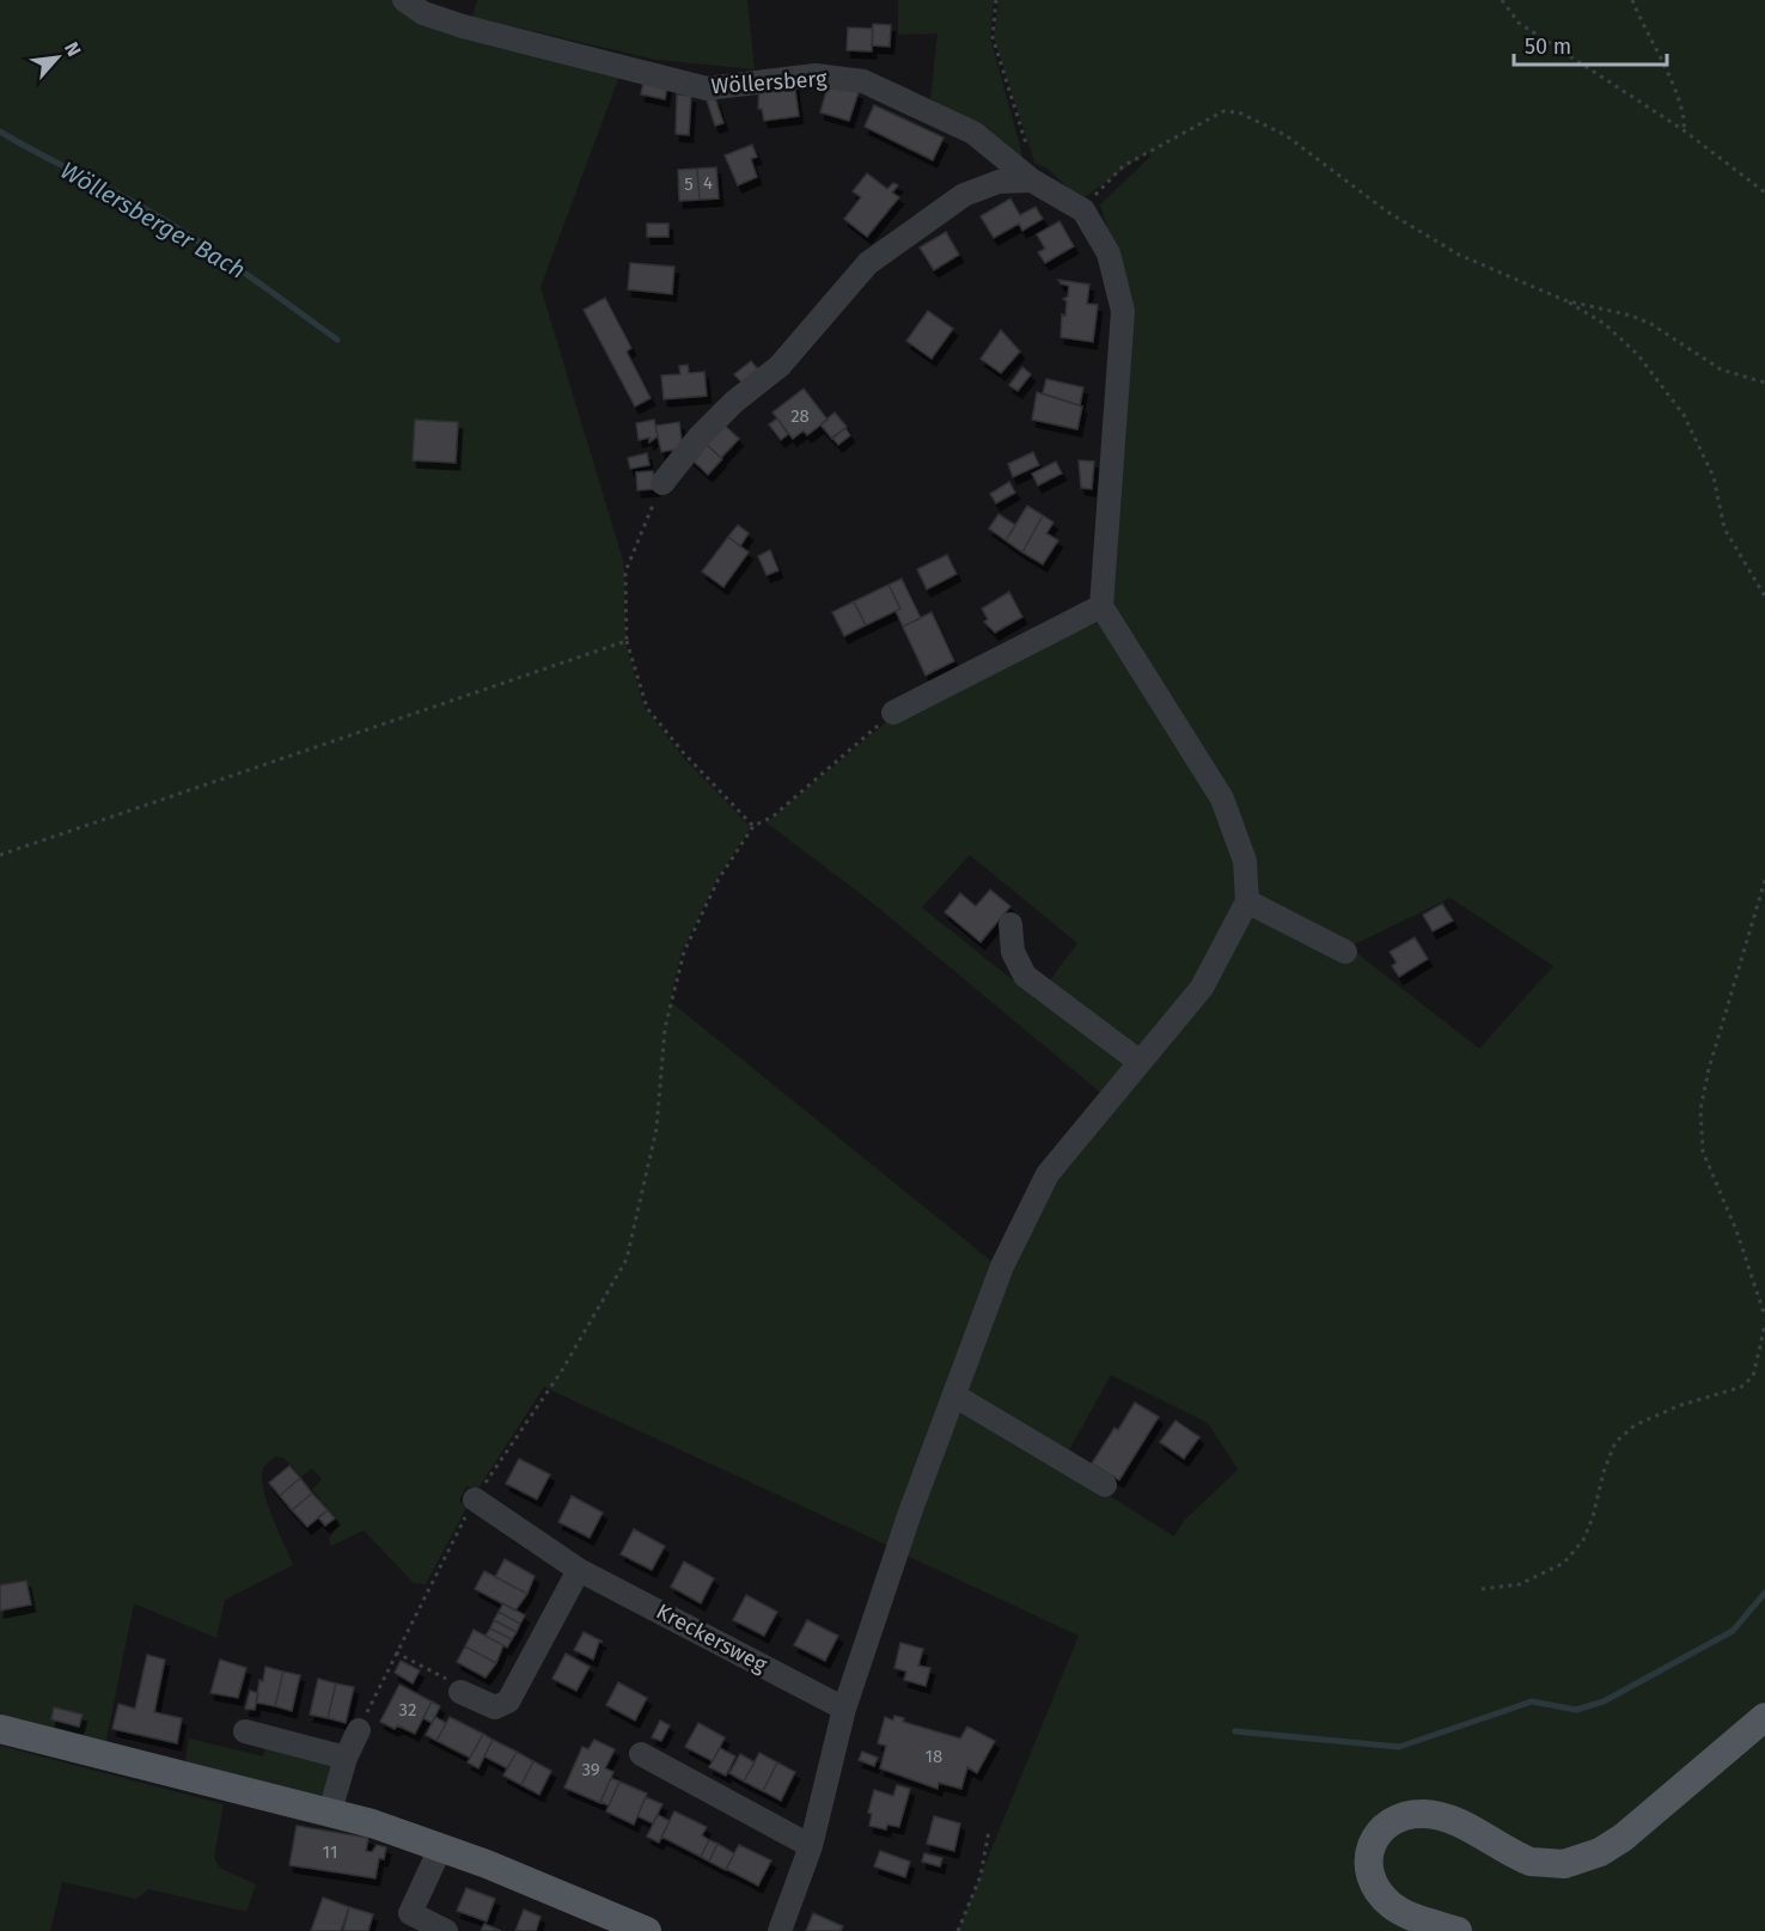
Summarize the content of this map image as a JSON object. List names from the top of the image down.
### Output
{
  "streets": {
    "street": ["Wöllersberg", "Kreckersweg"]
  },
  "water": ["Wöllersberger Bach"],
  "house_numbers": [
    "4",
    "5",
    "28",
    "32",
    "18",
    "39",
    "11"
  ],
  "scale_bar": "50 m",
  "north": "top right"
}
